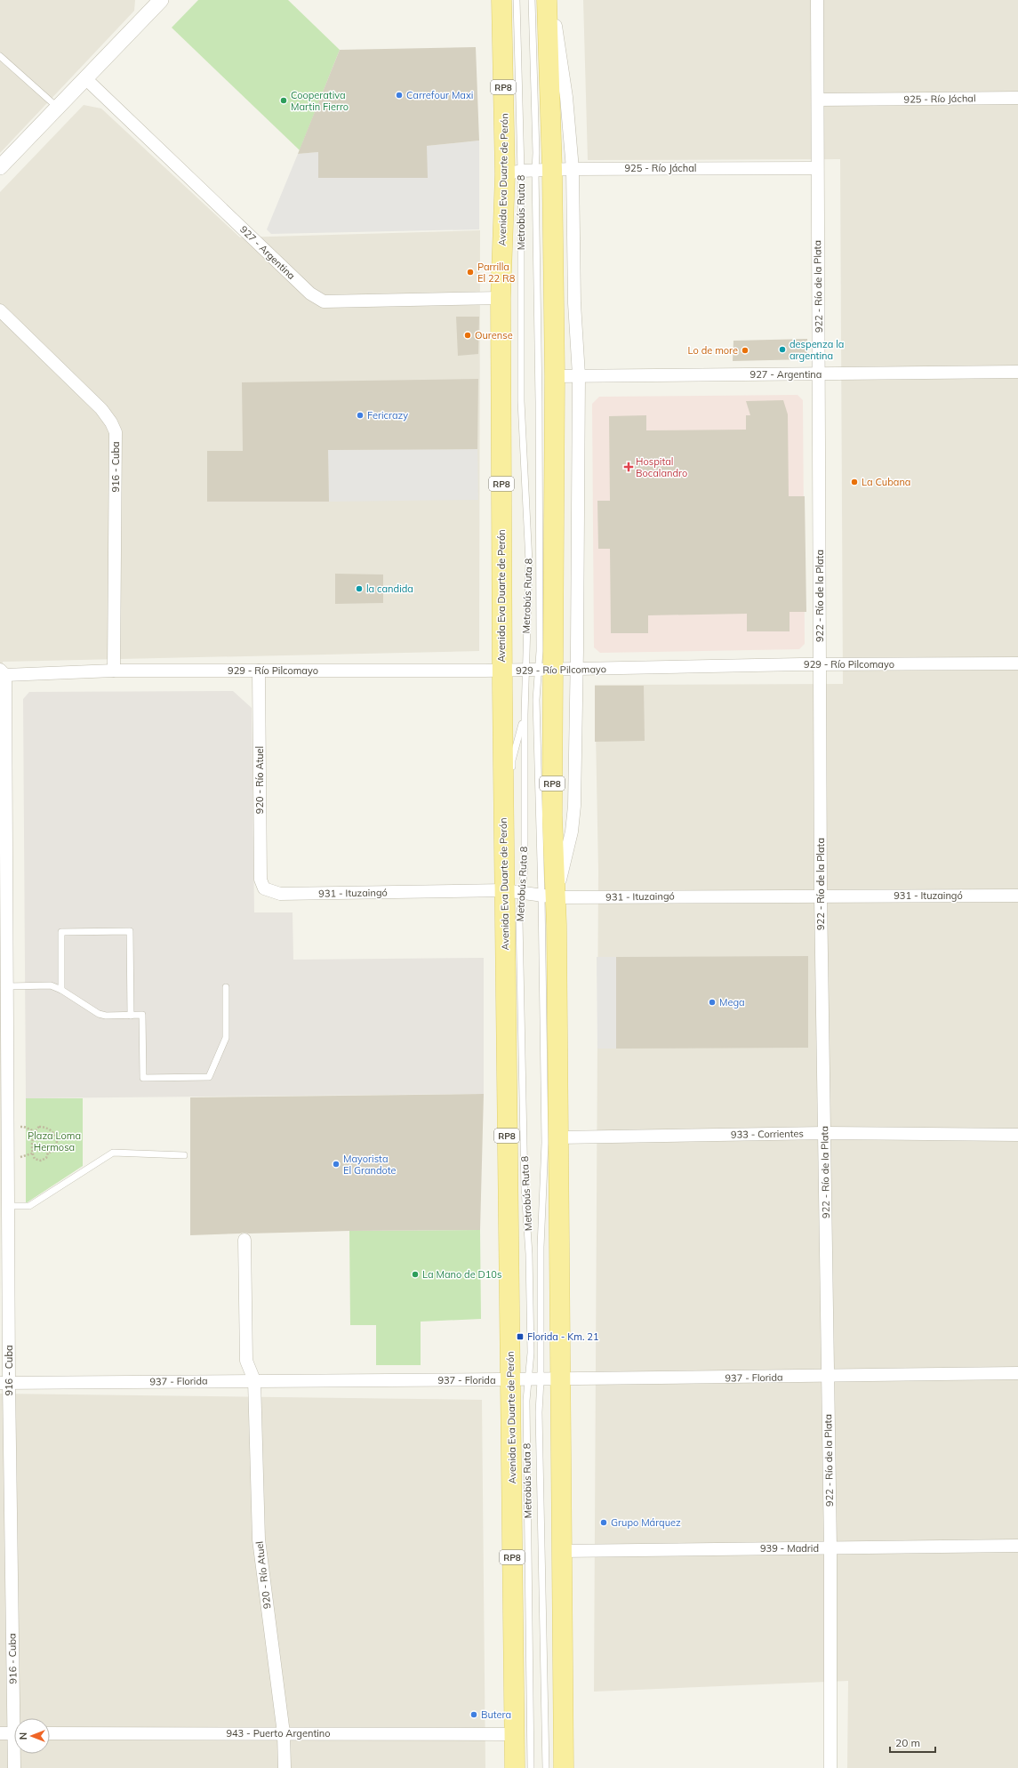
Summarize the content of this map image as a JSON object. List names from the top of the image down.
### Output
{
  "streets": {
    "main road": ["RP8", "Avenida Eva Duarte de Perón"],
    "street": [
      "925 - Río Jáchal",
      "927 - Argentina",
      "922 - Río de la Plata",
      "916 - Cuba",
      "929 - Río Pilcomayo",
      "920 - Río Atuel",
      "931 - Ituzaingó",
      "933 - Corrientes",
      "937 - Florida",
      "939 - Madrid",
      "943 - Puerto Argentino"
    ],
    "lane": ["Metrobús Ruta 8"]
  },
  "crossings": [
    ["RP8", "925 - Río Jáchal"],
    ["RP8", "Metrobús Ruta 8"],
    ["RP8", "927 - Argentina"],
    ["RP8", "929 - Río Pilcomayo"],
    ["RP8", "931 - Ituzaingó"],
    ["RP8", "933 - Corrientes"],
    ["RP8", "937 - Florida"],
    ["RP8", "939 - Madrid"],
    ["925 - Río Jáchal", "Avenida Eva Duarte de Perón"],
    ["925 - Río Jáchal", "Metrobús Ruta 8"],
    ["925 - Río Jáchal", "922 - Río de la Plata"],
    ["Avenida Eva Duarte de Perón", "Metrobús Ruta 8"],
    ["Avenida Eva Duarte de Perón", "927 - Argentina"],
    ["Avenida Eva Duarte de Perón", "929 - Río Pilcomayo"],
    ["Avenida Eva Duarte de Perón", "931 - Ituzaingó"],
    ["Avenida Eva Duarte de Perón", "937 - Florida"],
    ["Avenida Eva Duarte de Perón", "943 - Puerto Argentino"],
    ["Metrobús Ruta 8", "929 - Río Pilcomayo"],
    ["Metrobús Ruta 8", "931 - Ituzaingó"],
    ["Metrobús Ruta 8", "937 - Florida"],
    ["927 - Argentina", "922 - Río de la Plata"],
    ["922 - Río de la Plata", "929 - Río Pilcomayo"],
    ["922 - Río de la Plata", "931 - Ituzaingó"],
    ["922 - Río de la Plata", "933 - Corrientes"],
    ["922 - Río de la Plata", "937 - Florida"],
    ["922 - Río de la Plata", "939 - Madrid"],
    ["916 - Cuba", "929 - Río Pilcomayo"],
    ["916 - Cuba", "937 - Florida"],
    ["929 - Río Pilcomayo", "920 - Río Atuel"],
    ["920 - Río Atuel", "931 - Ituzaingó"],
    ["920 - Río Atuel", "937 - Florida"],
    ["920 - Río Atuel", "943 - Puerto Argentino"]
  ],
  "parks": ["Plaza Loma Hermosa"],
  "places": {
    "other": [
      "Carrefour Maxi",
      "Cooperativa Martin Fierro",
      "Parrilla El 22 R8",
      "Ourense",
      "despenza la argentina",
      "Lo de more",
      "Fericrazy",
      "La Cubana",
      "la candida",
      "Mega",
      "Mayorista El Grandote",
      "La Mano de D10s",
      "Grupo Márquez",
      "Butera"
    ],
    "health": ["Hospital Bocalandro"],
    "transit": ["Florida - Km. 21"]
  },
  "scale_bar": "20 m",
  "north": "left"
}
